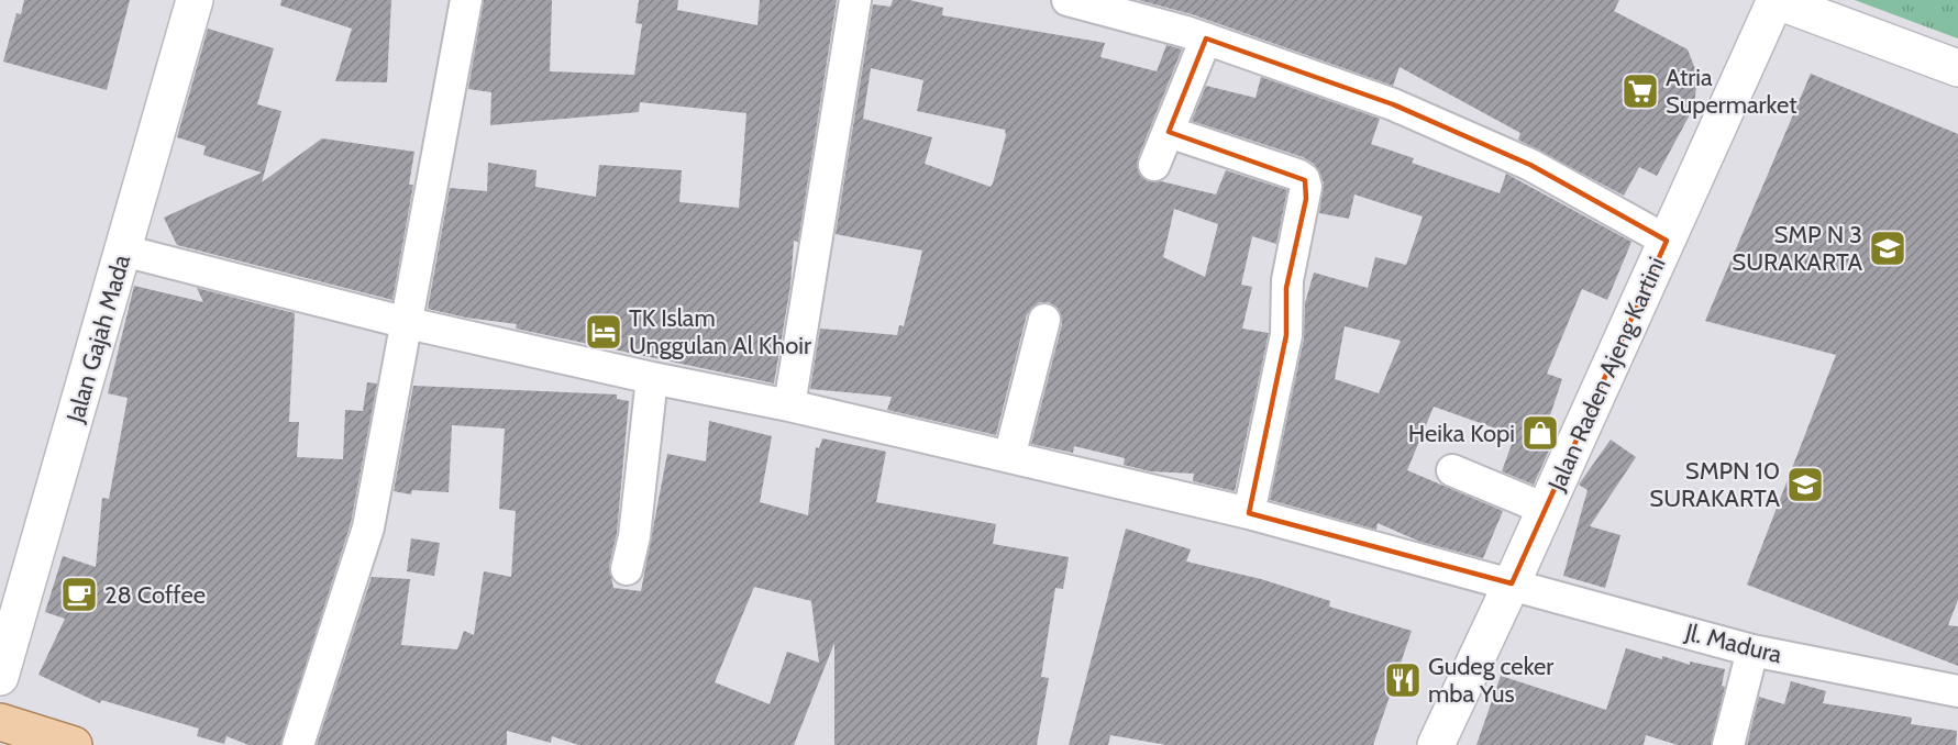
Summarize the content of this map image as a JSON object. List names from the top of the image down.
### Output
{
  "streets": {
    "main road": ["Jalan Gajah Mada", "Jalan Raden Ajeng Kartini"],
    "street": ["Jl. Madura"]
  },
  "crossings": [
    ["Jalan Gajah Mada", "Jl. Madura"],
    ["Jalan Raden Ajeng Kartini", "Jl. Madura"]
  ],
  "places": {
    "supermarket": ["Atria Supermarket"],
    "school or university": ["SMP N 3 SURAKARTA", "SMPN 10 SURAKARTA"],
    "hotel": ["TK Islam Unggulan Al Khoir"],
    "shop": ["Heika Kopi"],
    "cafe": ["28 Coffee"],
    "restaurant": ["Gudeg ceker mba Yus"]
  }
}
